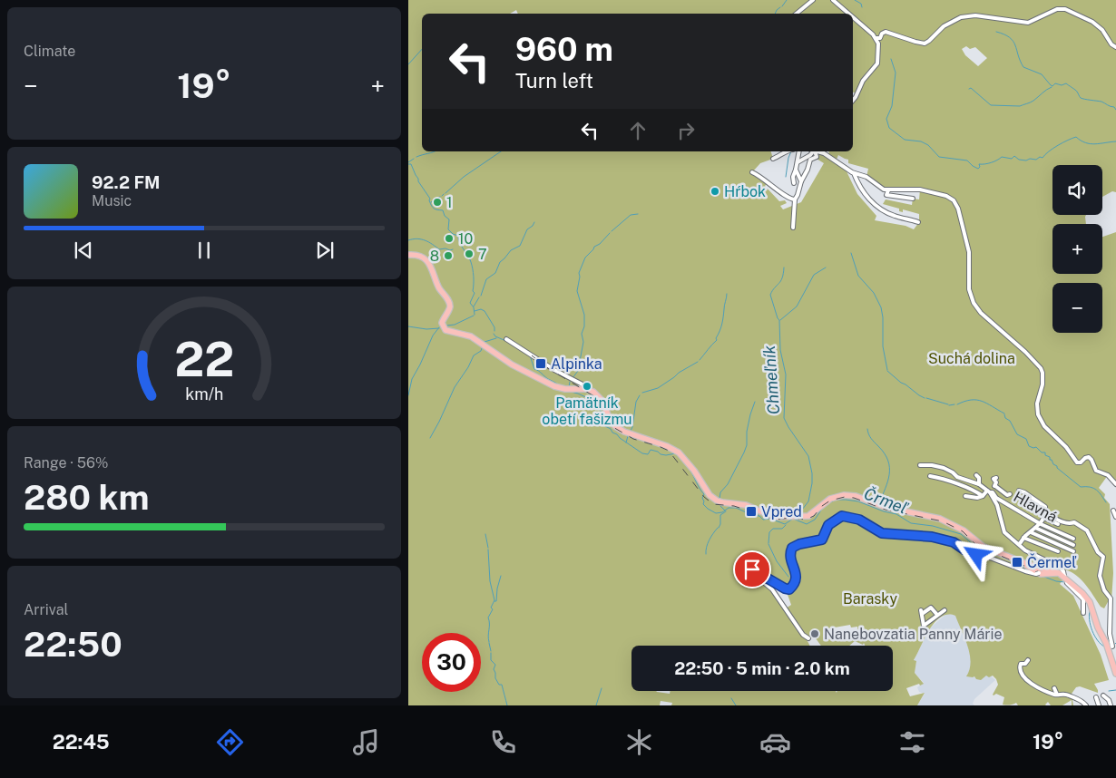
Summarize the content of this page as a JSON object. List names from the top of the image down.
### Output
{
  "streets": {
    "street": ["Hlavná"]
  },
  "water": ["Chmeľník", "Črmeľ"],
  "parks": ["Suchá dolina", "Barasky"],
  "places": {
    "other": [
      "Hŕbok",
      "1",
      "10",
      "7",
      "8",
      "Pamätník obetí fašizmu",
      "Nanebovzatia Panny Márie"
    ],
    "transit": ["Alpinka", "Vpred", "Čermeľ"]
  },
  "page": {
    "tile": [
      "Climate",
      ["Range · 56%", "280 km"],
      ["Arrival", "22:50"]
    ],
    "turn": ["960 m", "Turn left"],
    "heat": ["−", "19°", "+"],
    "song": ["92.2 FM", "Music"],
    "map_buttons": ["+", "−"],
    "limit": "30",
    "trip": "22:50 · 5 min · 2.0 km",
    "tabs": ["22:45", "19°"],
    "gauge": ["22", "km/h"]
  }
}
